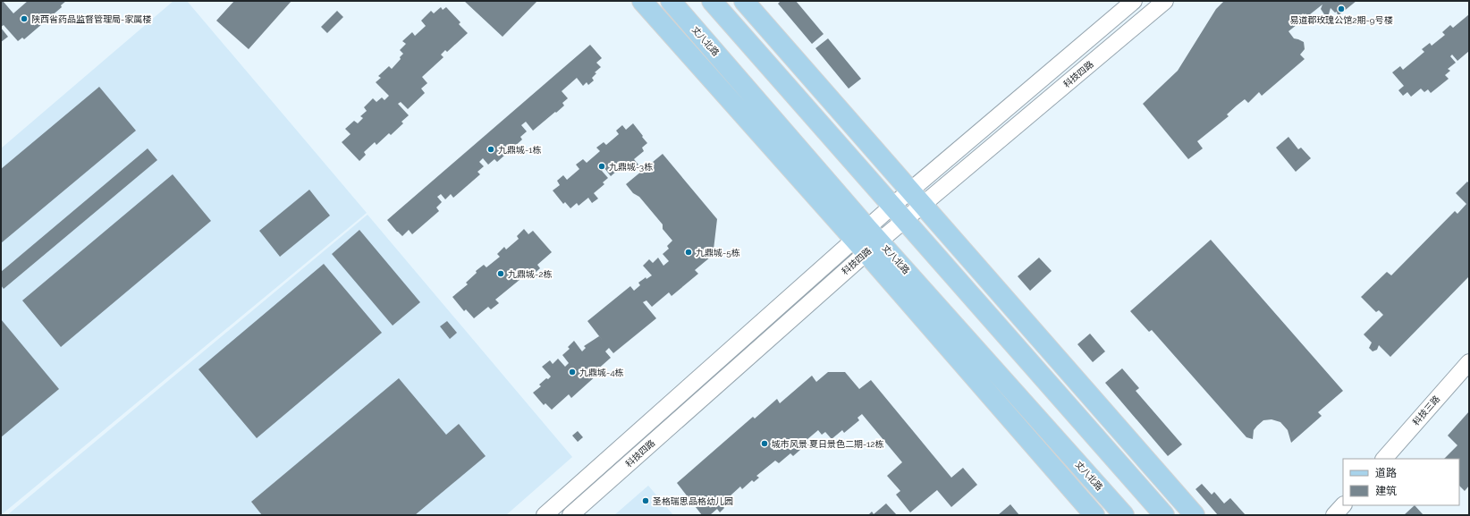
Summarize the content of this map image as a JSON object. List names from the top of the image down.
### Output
{
  "streets": {
    "main road": ["丈八北路"],
    "street": ["科技四路", "科技三路"]
  },
  "crossings": [
    ["丈八北路", "科技四路"]
  ],
  "places": [
    "易道郡玫瑰公馆2期-9号楼",
    "陕西省药品监督管理局-家属楼",
    "九鼎城-1栋",
    "九鼎城-3栋",
    "九鼎城-5栋",
    "九鼎城-2栋",
    "九鼎城-4栋",
    "城市风景·夏日景色二期-12栋",
    "圣格瑞思品格幼儿园"
  ],
  "legend": ["道路", "建筑"]
}
